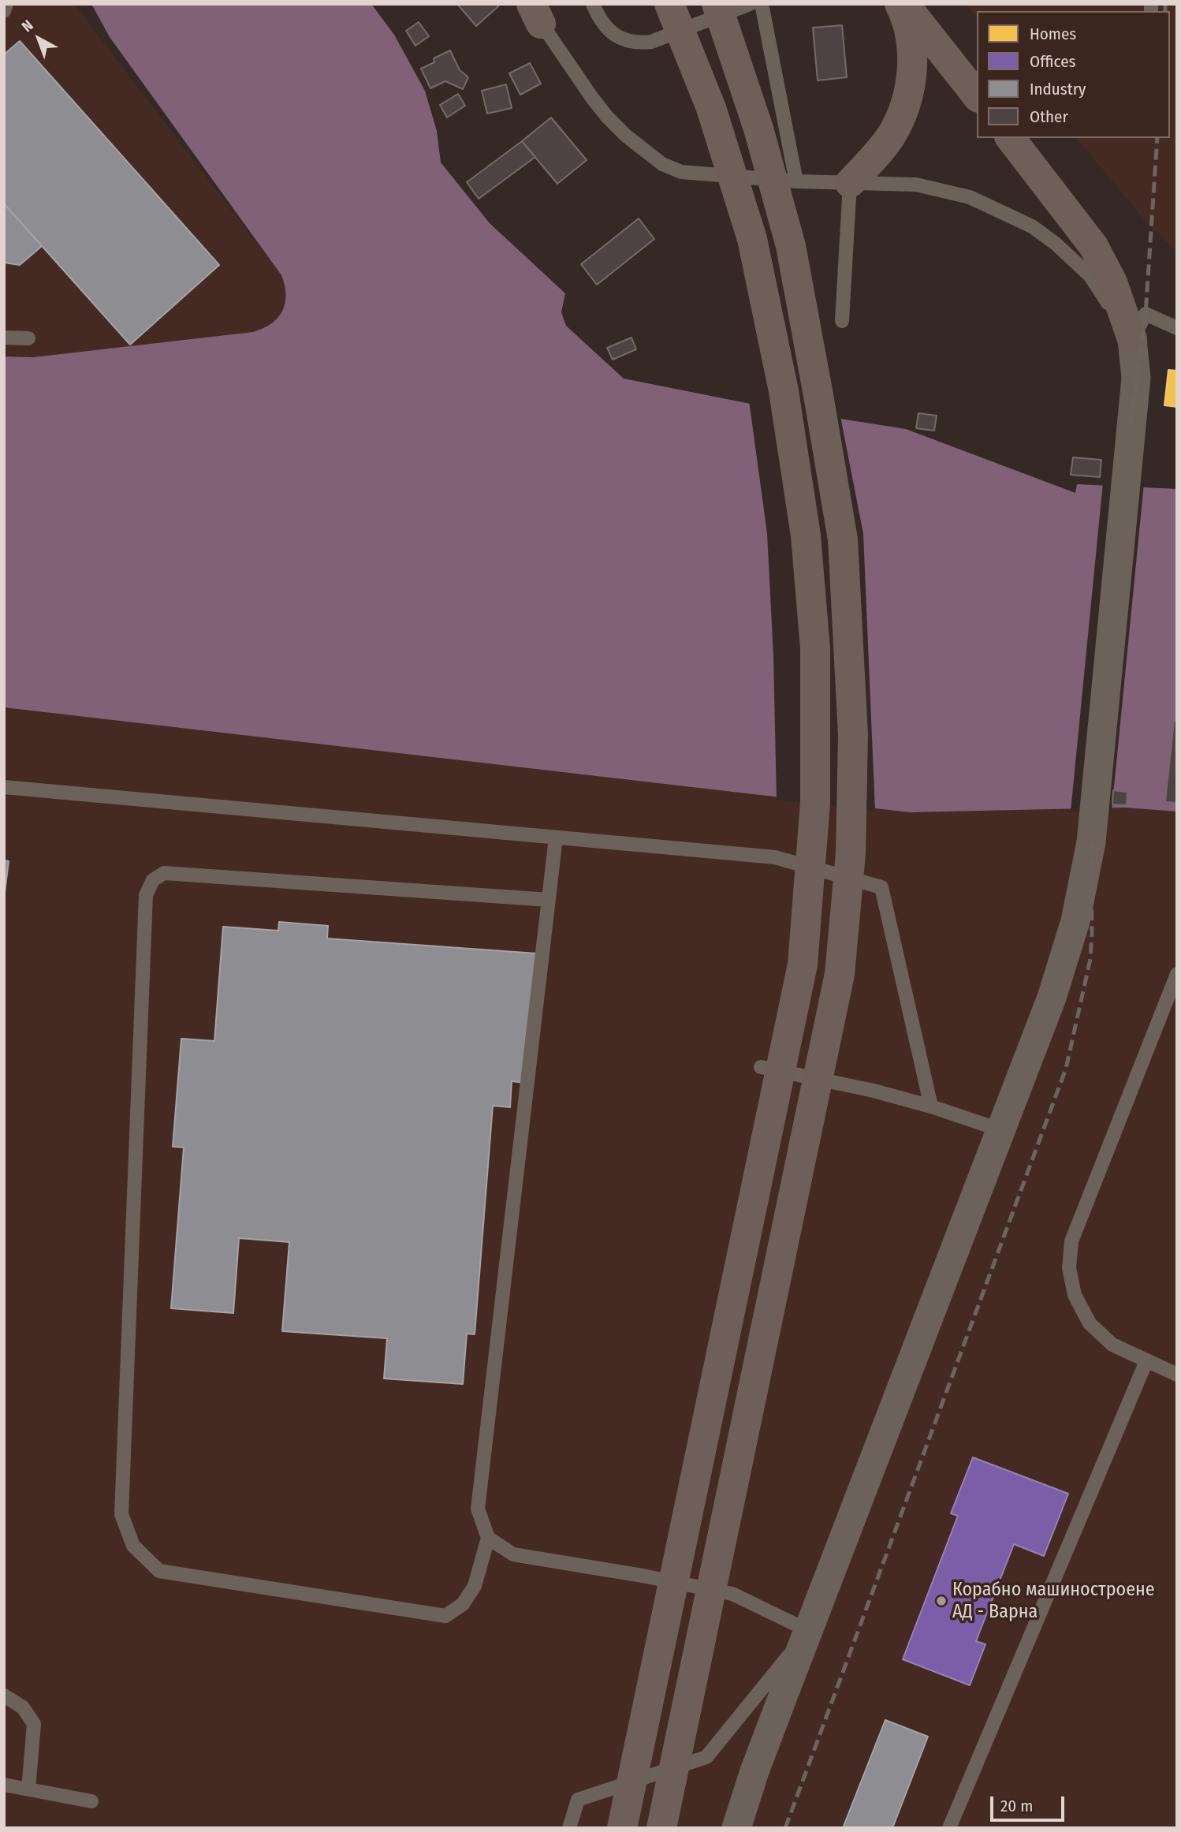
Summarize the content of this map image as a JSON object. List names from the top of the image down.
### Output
{
  "places": ["Корабно машиностроене АД - Варна"],
  "legend": [
    "Homes",
    "Offices",
    "Industry",
    "Other"
  ],
  "scale_bar": "20 m",
  "north": "top left"
}
